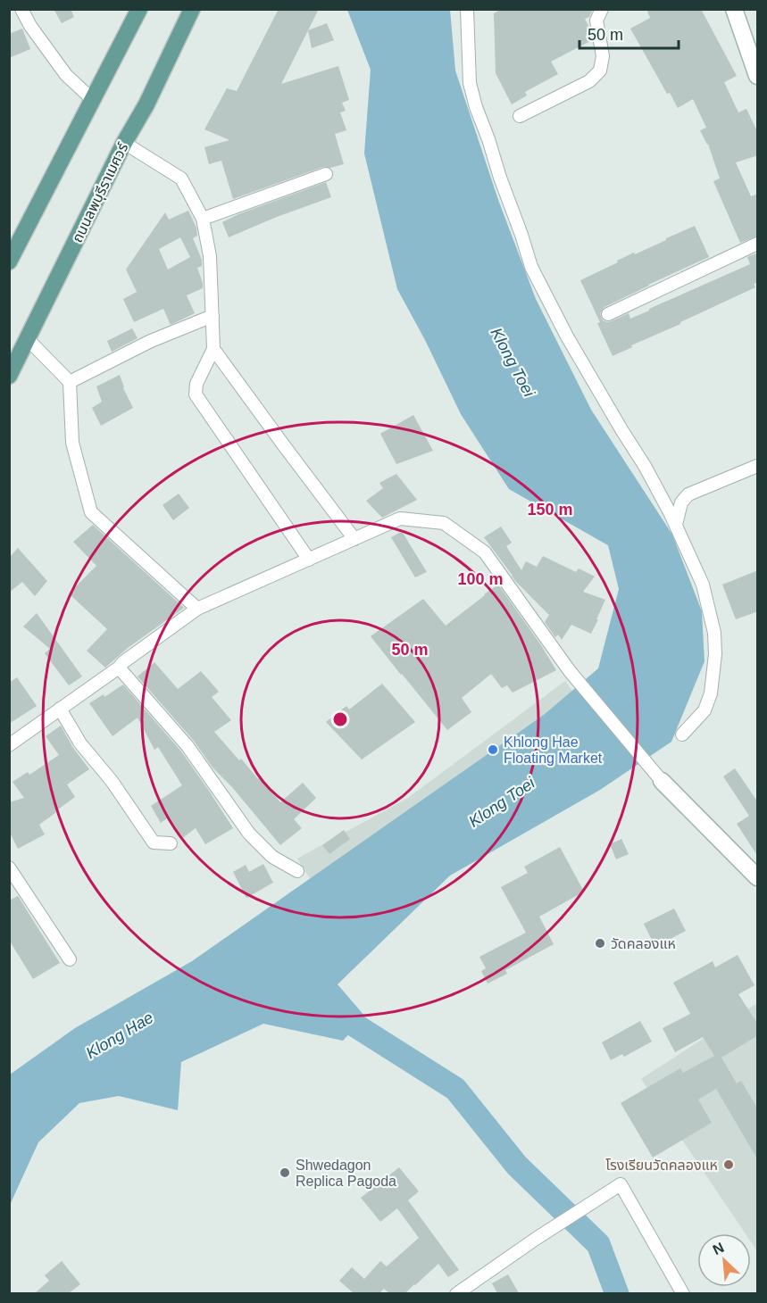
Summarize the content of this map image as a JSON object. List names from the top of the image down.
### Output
{
  "streets": {
    "main road": ["ถนนลพบุรีราเมศวร์"]
  },
  "water": ["Klong Toei", "Klong Hae"],
  "places": [
    "Khlong Hae Floating Market",
    "วัดคลองแห",
    "โรงเรียนวัดคลองแห",
    "Shwedagon Replica Pagoda"
  ],
  "scale_bar": "50 m",
  "north": "top left",
  "rings": ["150 m", "100 m", "50 m"]
}
